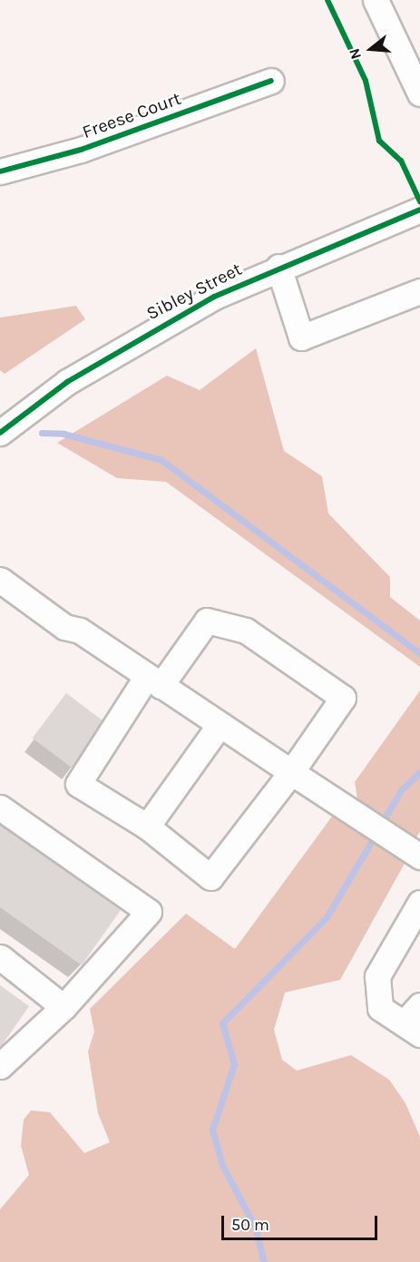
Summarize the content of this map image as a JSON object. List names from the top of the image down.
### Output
{
  "streets": {
    "street": ["Freese Court", "Sibley Street"]
  },
  "scale_bar": "50 m",
  "north": "left"
}
